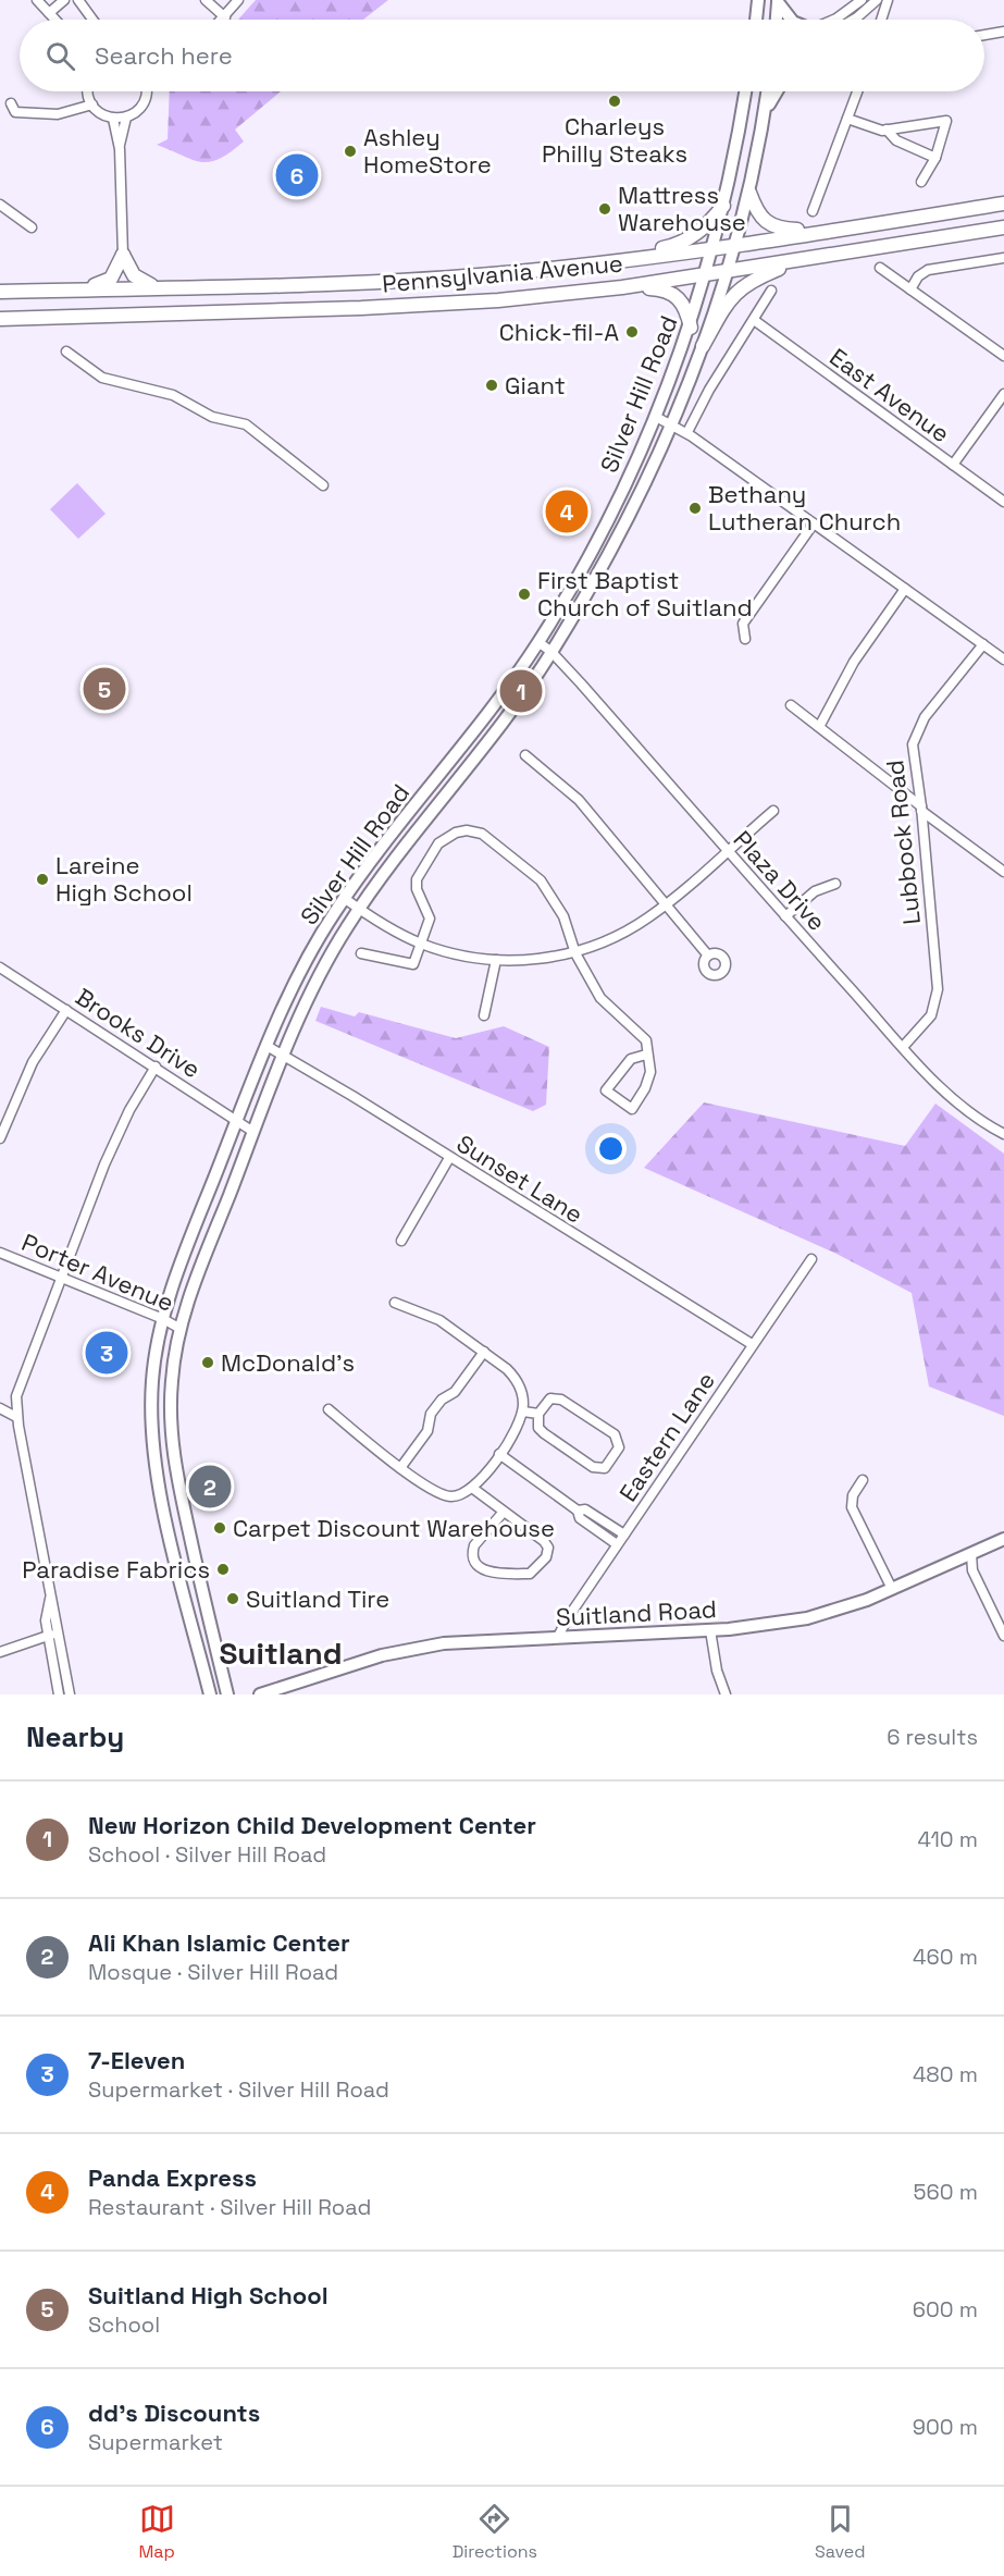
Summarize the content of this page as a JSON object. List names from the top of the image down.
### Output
{
  "streets": {
    "highway": ["Pennsylvania Avenue"],
    "main road": ["Silver Hill Road", "Suitland Road"],
    "street": [
      "East Avenue",
      "Lubbock Road",
      "Plaza Drive",
      "Brooks Drive",
      "Sunset Lane",
      "Porter Avenue",
      "Eastern Lane"
    ]
  },
  "crossings": [
    ["Pennsylvania Avenue", "Silver Hill Road"],
    ["Silver Hill Road", "Plaza Drive"],
    ["Silver Hill Road", "Brooks Drive"],
    ["Silver Hill Road", "Sunset Lane"],
    ["Silver Hill Road", "Porter Avenue"],
    ["Lubbock Road", "Plaza Drive"],
    ["Sunset Lane", "Eastern Lane"],
    ["Eastern Lane", "Suitland Road"]
  ],
  "districts": ["Suitland"],
  "places": [
    "Charleys Philly Steaks",
    "Ashley HomeStore",
    "Mattress Warehouse",
    "Chick-fil-A",
    "Giant",
    "Bethany Lutheran Church",
    "First Baptist Church of Suitland",
    "Lareine High School",
    "McDonald's",
    "Carpet Discount Warehouse",
    "Paradise Fabrics",
    "Suitland Tire"
  ],
  "page": {
    "search": "Search here",
    "pins": [
      "6",
      "4",
      "5",
      "1",
      "3",
      "2"
    ],
    "heading": ["Nearby", "6 results"],
    "list": [
      {
        "mark": "1",
        "name": "New Horizon Child Development Center",
        "note": "School · Silver Hill Road",
        "value": "410 m"
      },
      {
        "mark": "2",
        "name": "Ali Khan Islamic Center",
        "note": "Mosque · Silver Hill Road",
        "value": "460 m"
      },
      {
        "mark": "3",
        "name": "7-Eleven",
        "note": "Supermarket · Silver Hill Road",
        "value": "480 m"
      },
      {
        "mark": "4",
        "name": "Panda Express",
        "note": "Restaurant · Silver Hill Road",
        "value": "560 m"
      },
      {
        "mark": "5",
        "name": "Suitland High School",
        "note": "School",
        "value": "600 m"
      },
      {
        "mark": "6",
        "name": "dd's Discounts",
        "note": "Supermarket",
        "value": "900 m"
      }
    ],
    "nav": ["Map", "Directions", "Saved"]
  }
}
